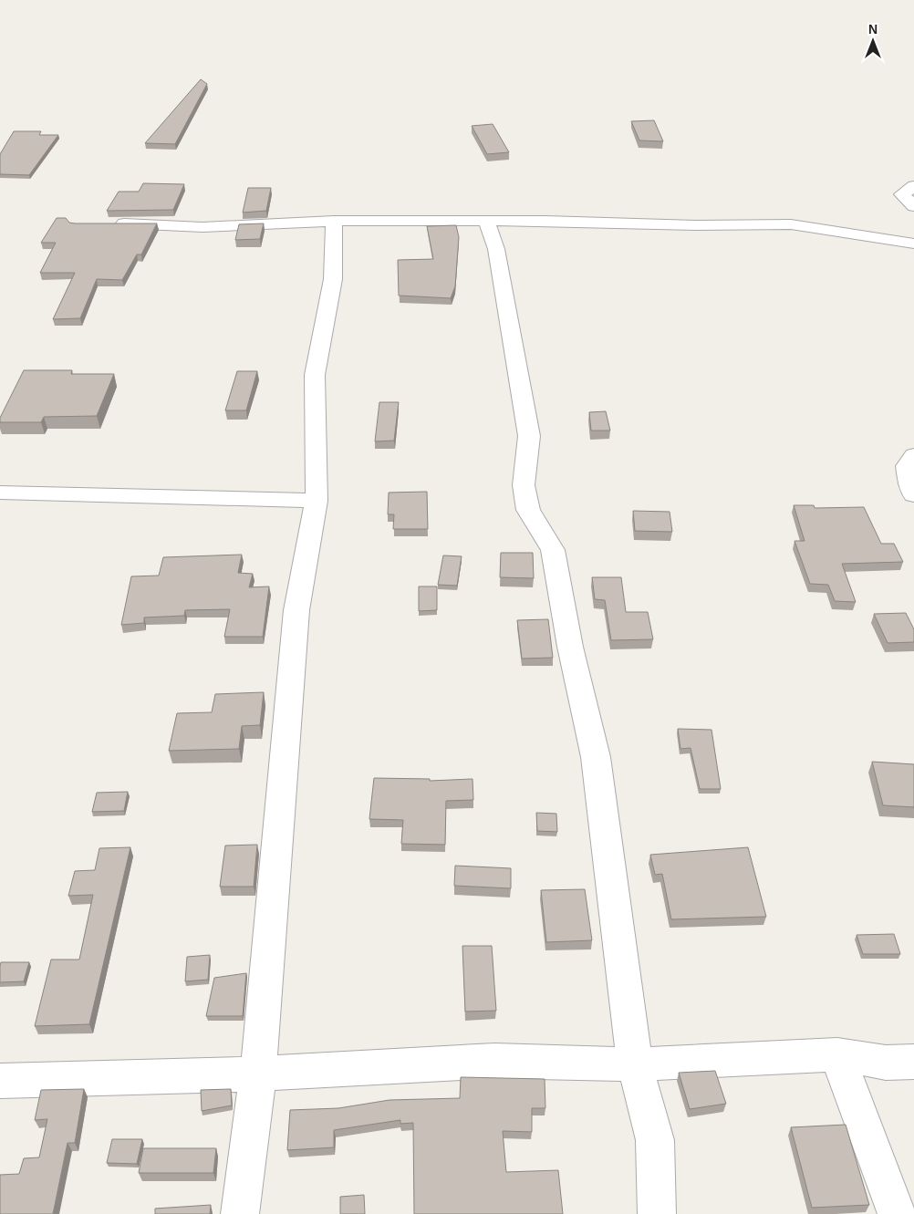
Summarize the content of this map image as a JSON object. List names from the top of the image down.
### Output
{
  "north": "top"
}
